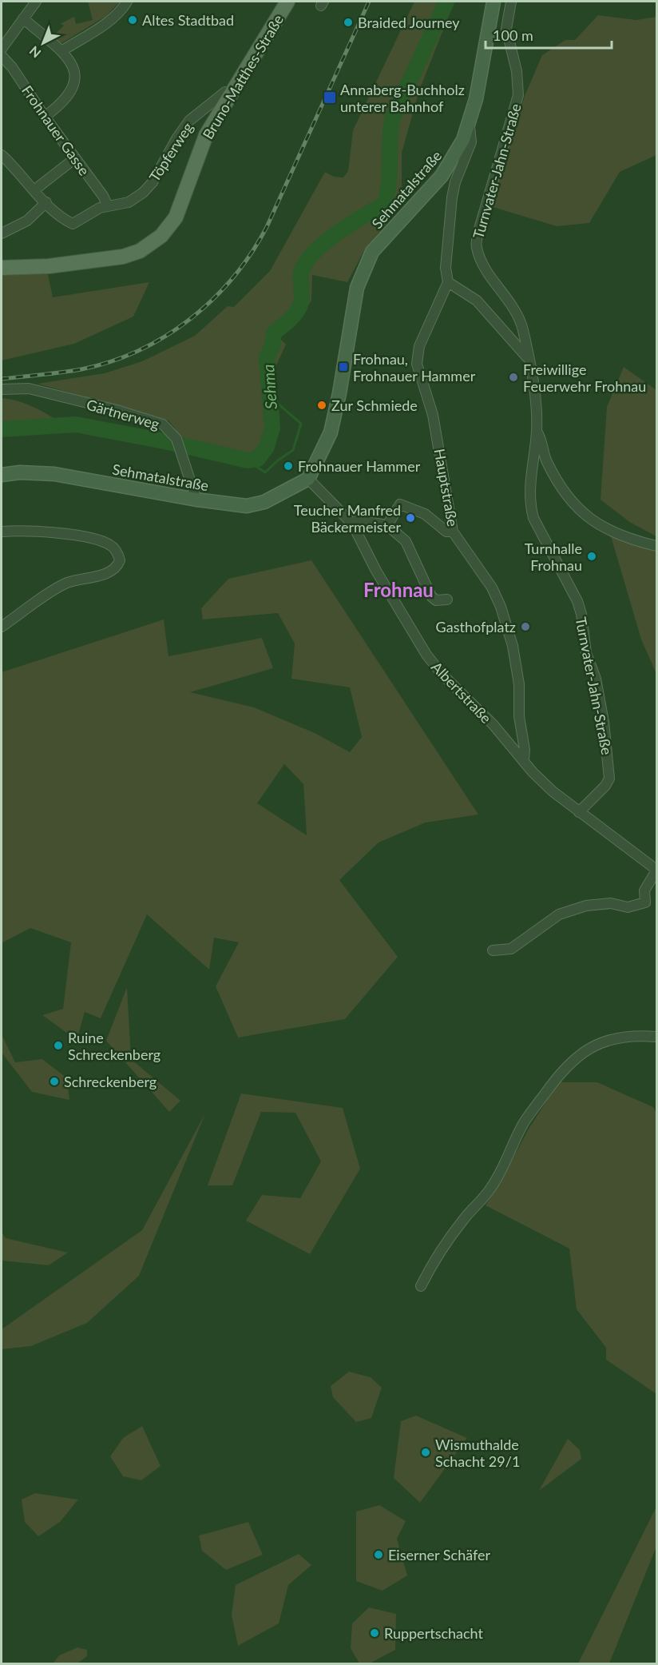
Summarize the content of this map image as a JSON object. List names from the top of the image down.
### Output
{
  "streets": {
    "main road": ["Bruno-Matthes-Straße", "Sehmatalstraße"],
    "street": [
      "Frohnauer Gasse",
      "Töpferweg",
      "Turnvater-Jahn-Straße",
      "Gärtnerweg",
      "Hauptstraße",
      "Albertstraße"
    ]
  },
  "crossings": [
    ["Bruno-Matthes-Straße", "Töpferweg"],
    ["Frohnauer Gasse", "Töpferweg"],
    ["Sehmatalstraße", "Gärtnerweg"],
    ["Sehmatalstraße", "Hauptstraße"],
    ["Sehmatalstraße", "Albertstraße"],
    ["Hauptstraße", "Albertstraße"]
  ],
  "districts": ["Frohnau"],
  "water": ["Sehma"],
  "places": {
    "other": [
      "Altes Stadtbad",
      "Braided Journey",
      "Freiwillige Feuerwehr Frohnau",
      "Zur Schmiede",
      "Frohnauer Hammer",
      "Teucher Manfred Bäckermeister",
      "Turnhalle Frohnau",
      "Gasthofplatz",
      "Ruine Schreckenberg",
      "Schreckenberg",
      "Wismuthalde Schacht 29/1",
      "Eiserner Schäfer",
      "Ruppertschacht"
    ],
    "transit": ["Annaberg-Buchholz unterer Bahnhof", "Frohnau, Frohnauer Hammer"]
  },
  "scale_bar": "100 m",
  "north": "bottom left"
}
